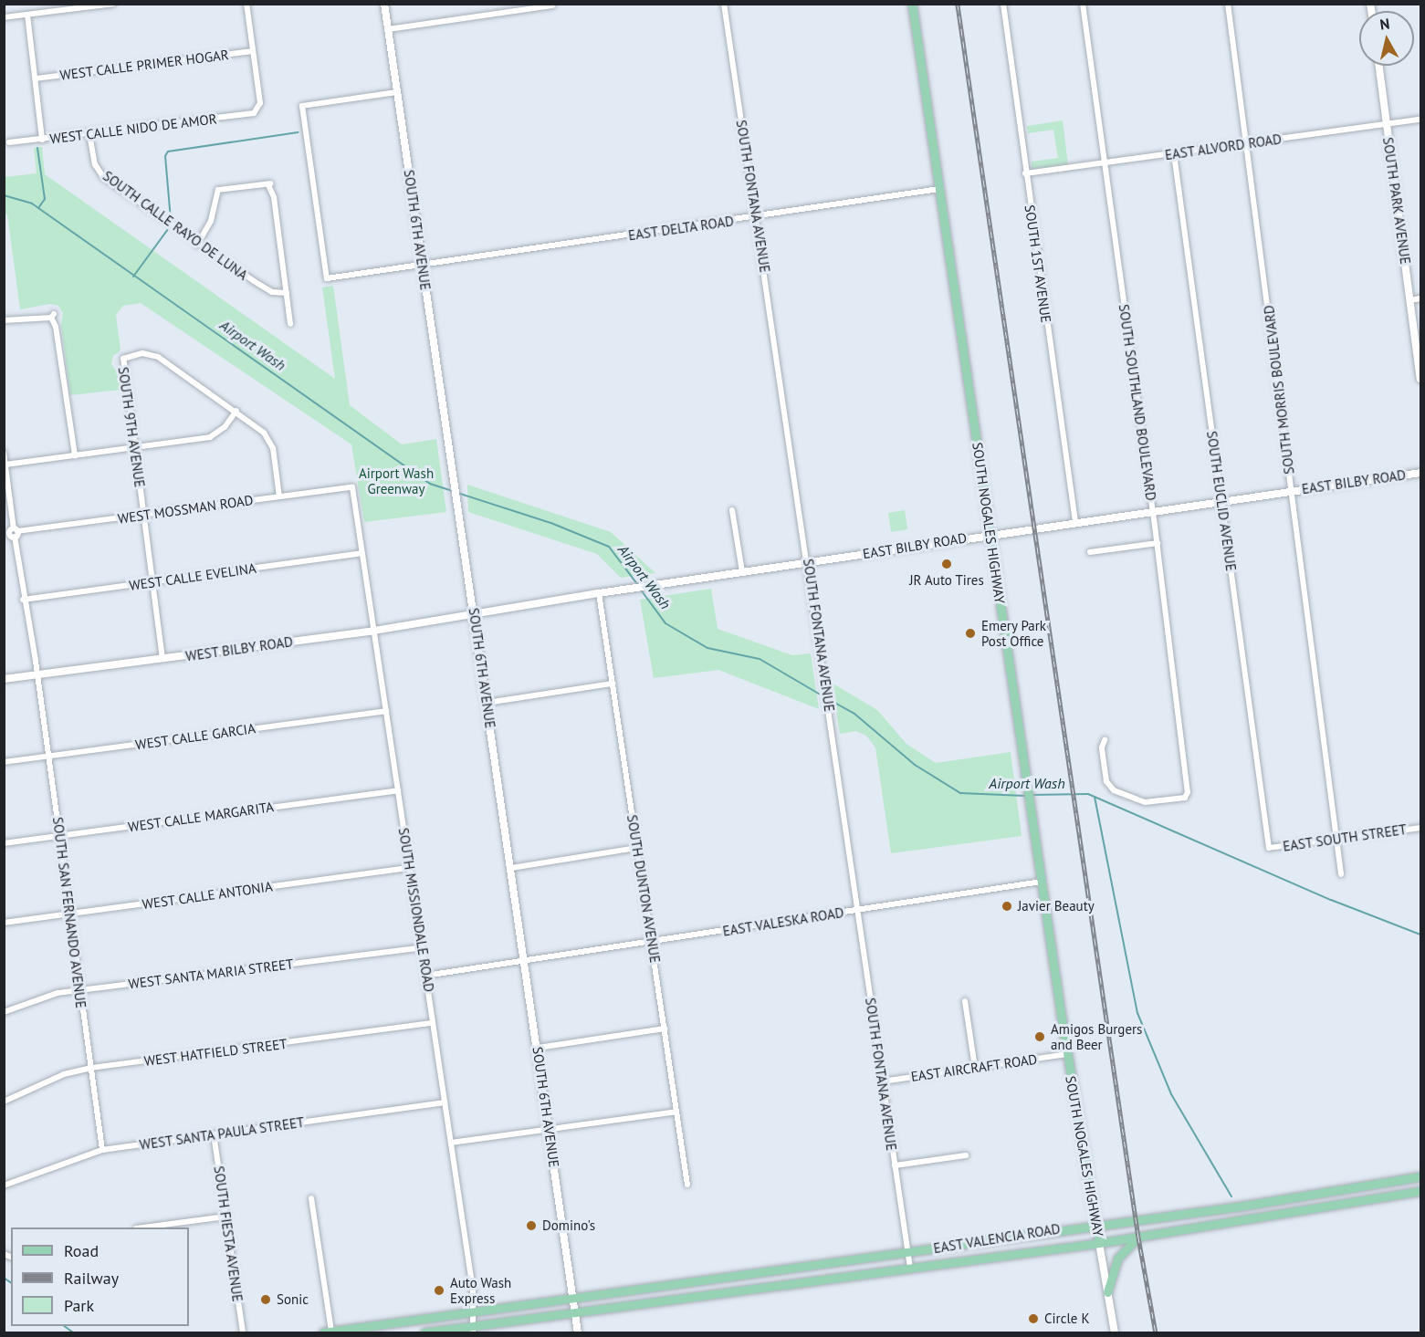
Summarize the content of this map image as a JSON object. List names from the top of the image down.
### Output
{
  "streets": {
    "main road": ["SOUTH NOGALES HIGHWAY", "EAST VALENCIA ROAD"],
    "street": [
      "WEST CALLE PRIMER HOGAR",
      "WEST CALLE NIDO DE AMOR",
      "EAST ALVORD ROAD",
      "SOUTH FONTANA AVENUE",
      "SOUTH PARK AVENUE",
      "SOUTH CALLE RAYO DE LUNA",
      "EAST DELTA ROAD",
      "SOUTH 6TH AVENUE",
      "SOUTH 1ST AVENUE",
      "SOUTH MORRIS BOULEVARD",
      "SOUTH SOUTHLAND BOULEVARD",
      "SOUTH 9TH AVENUE",
      "EAST BILBY ROAD",
      "SOUTH EUCLID AVENUE",
      "WEST MOSSMAN ROAD",
      "WEST CALLE EVELINA",
      "WEST BILBY ROAD",
      "WEST CALLE GARCIA",
      "WEST CALLE MARGARITA",
      "EAST SOUTH STREET",
      "SOUTH DUNTON AVENUE",
      "WEST CALLE ANTONIA",
      "SOUTH MISSIONDALE ROAD",
      "SOUTH SAN FERNANDO AVENUE",
      "EAST VALESKA ROAD",
      "WEST SANTA MARIA STREET",
      "WEST HATFIELD STREET",
      "EAST AIRCRAFT ROAD",
      "WEST SANTA PAULA STREET",
      "SOUTH FIESTA AVENUE"
    ]
  },
  "crossings": [
    ["WEST CALLE PRIMER HOGAR", "WEST CALLE NIDO DE AMOR"],
    ["WEST CALLE NIDO DE AMOR", "SOUTH CALLE RAYO DE LUNA"],
    ["EAST ALVORD ROAD", "SOUTH PARK AVENUE"],
    ["EAST ALVORD ROAD", "SOUTH 1ST AVENUE"],
    ["EAST ALVORD ROAD", "SOUTH MORRIS BOULEVARD"],
    ["EAST ALVORD ROAD", "SOUTH SOUTHLAND BOULEVARD"],
    ["EAST ALVORD ROAD", "SOUTH EUCLID AVENUE"],
    ["SOUTH FONTANA AVENUE", "EAST DELTA ROAD"],
    ["SOUTH FONTANA AVENUE", "EAST BILBY ROAD"],
    ["SOUTH FONTANA AVENUE", "EAST VALESKA ROAD"],
    ["SOUTH FONTANA AVENUE", "EAST AIRCRAFT ROAD"],
    ["SOUTH FONTANA AVENUE", "EAST VALENCIA ROAD"],
    ["EAST DELTA ROAD", "SOUTH 6TH AVENUE"],
    ["EAST DELTA ROAD", "SOUTH NOGALES HIGHWAY"],
    ["SOUTH 6TH AVENUE", "EAST BILBY ROAD"],
    ["SOUTH 6TH AVENUE", "WEST BILBY ROAD"],
    ["SOUTH 6TH AVENUE", "EAST VALESKA ROAD"],
    ["SOUTH 6TH AVENUE", "EAST VALENCIA ROAD"],
    ["SOUTH 1ST AVENUE", "EAST BILBY ROAD"],
    ["SOUTH MORRIS BOULEVARD", "EAST BILBY ROAD"],
    ["SOUTH MORRIS BOULEVARD", "EAST SOUTH STREET"],
    ["SOUTH SOUTHLAND BOULEVARD", "EAST BILBY ROAD"],
    ["SOUTH 9TH AVENUE", "WEST MOSSMAN ROAD"],
    ["SOUTH 9TH AVENUE", "WEST CALLE EVELINA"],
    ["SOUTH 9TH AVENUE", "WEST BILBY ROAD"],
    ["EAST BILBY ROAD", "SOUTH EUCLID AVENUE"],
    ["EAST BILBY ROAD", "SOUTH NOGALES HIGHWAY"],
    ["EAST BILBY ROAD", "WEST BILBY ROAD"],
    ["EAST BILBY ROAD", "SOUTH DUNTON AVENUE"],
    ["SOUTH EUCLID AVENUE", "EAST SOUTH STREET"],
    ["WEST MOSSMAN ROAD", "SOUTH MISSIONDALE ROAD"],
    ["WEST MOSSMAN ROAD", "SOUTH SAN FERNANDO AVENUE"],
    ["SOUTH NOGALES HIGHWAY", "EAST VALESKA ROAD"],
    ["SOUTH NOGALES HIGHWAY", "EAST AIRCRAFT ROAD"],
    ["SOUTH NOGALES HIGHWAY", "EAST VALENCIA ROAD"],
    ["WEST CALLE EVELINA", "SOUTH MISSIONDALE ROAD"],
    ["WEST CALLE EVELINA", "SOUTH SAN FERNANDO AVENUE"],
    ["WEST BILBY ROAD", "SOUTH MISSIONDALE ROAD"],
    ["WEST BILBY ROAD", "SOUTH SAN FERNANDO AVENUE"],
    ["WEST CALLE GARCIA", "SOUTH MISSIONDALE ROAD"],
    ["WEST CALLE GARCIA", "SOUTH SAN FERNANDO AVENUE"],
    ["WEST CALLE MARGARITA", "SOUTH MISSIONDALE ROAD"],
    ["WEST CALLE MARGARITA", "SOUTH SAN FERNANDO AVENUE"],
    ["SOUTH DUNTON AVENUE", "EAST VALESKA ROAD"],
    ["WEST CALLE ANTONIA", "SOUTH MISSIONDALE ROAD"],
    ["WEST CALLE ANTONIA", "SOUTH SAN FERNANDO AVENUE"],
    ["SOUTH MISSIONDALE ROAD", "EAST VALESKA ROAD"],
    ["SOUTH MISSIONDALE ROAD", "WEST SANTA MARIA STREET"],
    ["SOUTH MISSIONDALE ROAD", "WEST HATFIELD STREET"],
    ["SOUTH MISSIONDALE ROAD", "WEST SANTA PAULA STREET"],
    ["SOUTH MISSIONDALE ROAD", "EAST VALENCIA ROAD"],
    ["SOUTH SAN FERNANDO AVENUE", "WEST SANTA MARIA STREET"],
    ["SOUTH SAN FERNANDO AVENUE", "WEST HATFIELD STREET"],
    ["SOUTH SAN FERNANDO AVENUE", "WEST SANTA PAULA STREET"],
    ["WEST SANTA PAULA STREET", "SOUTH FIESTA AVENUE"]
  ],
  "water": ["Airport Wash"],
  "parks": ["Airport Wash Greenway"],
  "places": [
    "JR Auto Tires",
    "Emery Park Post Office",
    "Javier Beauty",
    "Amigos Burgers and Beer",
    "Domino's",
    "Auto Wash Express",
    "Sonic",
    "Circle K"
  ],
  "legend": ["Road", "Railway", "Park"],
  "north": "top"
}
